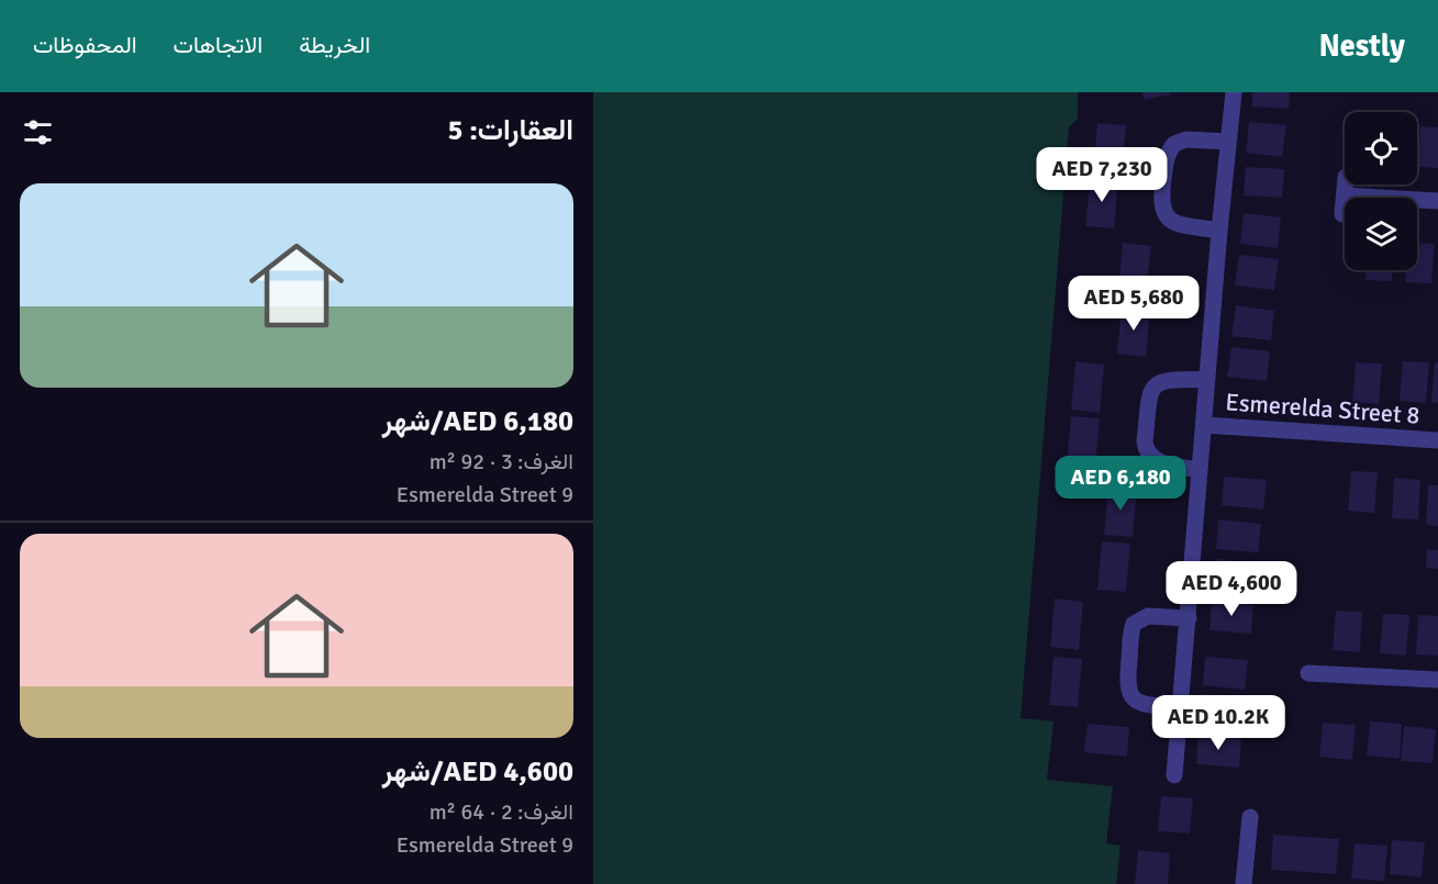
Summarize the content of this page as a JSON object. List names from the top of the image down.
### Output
{
  "streets": {
    "street": ["Esmerelda Street 8"]
  },
  "page": {
    "header": "Nestly",
    "nav": ["الخريطة", "الاتجاهات", "المحفوظات"],
    "heading": "العقارات: 5",
    "price": [
      "AED 7,230",
      "AED 5,680",
      "AED 6,180",
      "AED 4,600",
      "AED 10.2K"
    ],
    "list": [
      {
        "name": "AED 6,180/شهر",
        "note": "الغرف: 3 · 92 m² · Esmerelda Street 9"
      },
      {
        "name": "AED 4,600/شهر",
        "note": "الغرف: 2 · 64 m² · Esmerelda Street 9"
      }
    ]
  }
}
